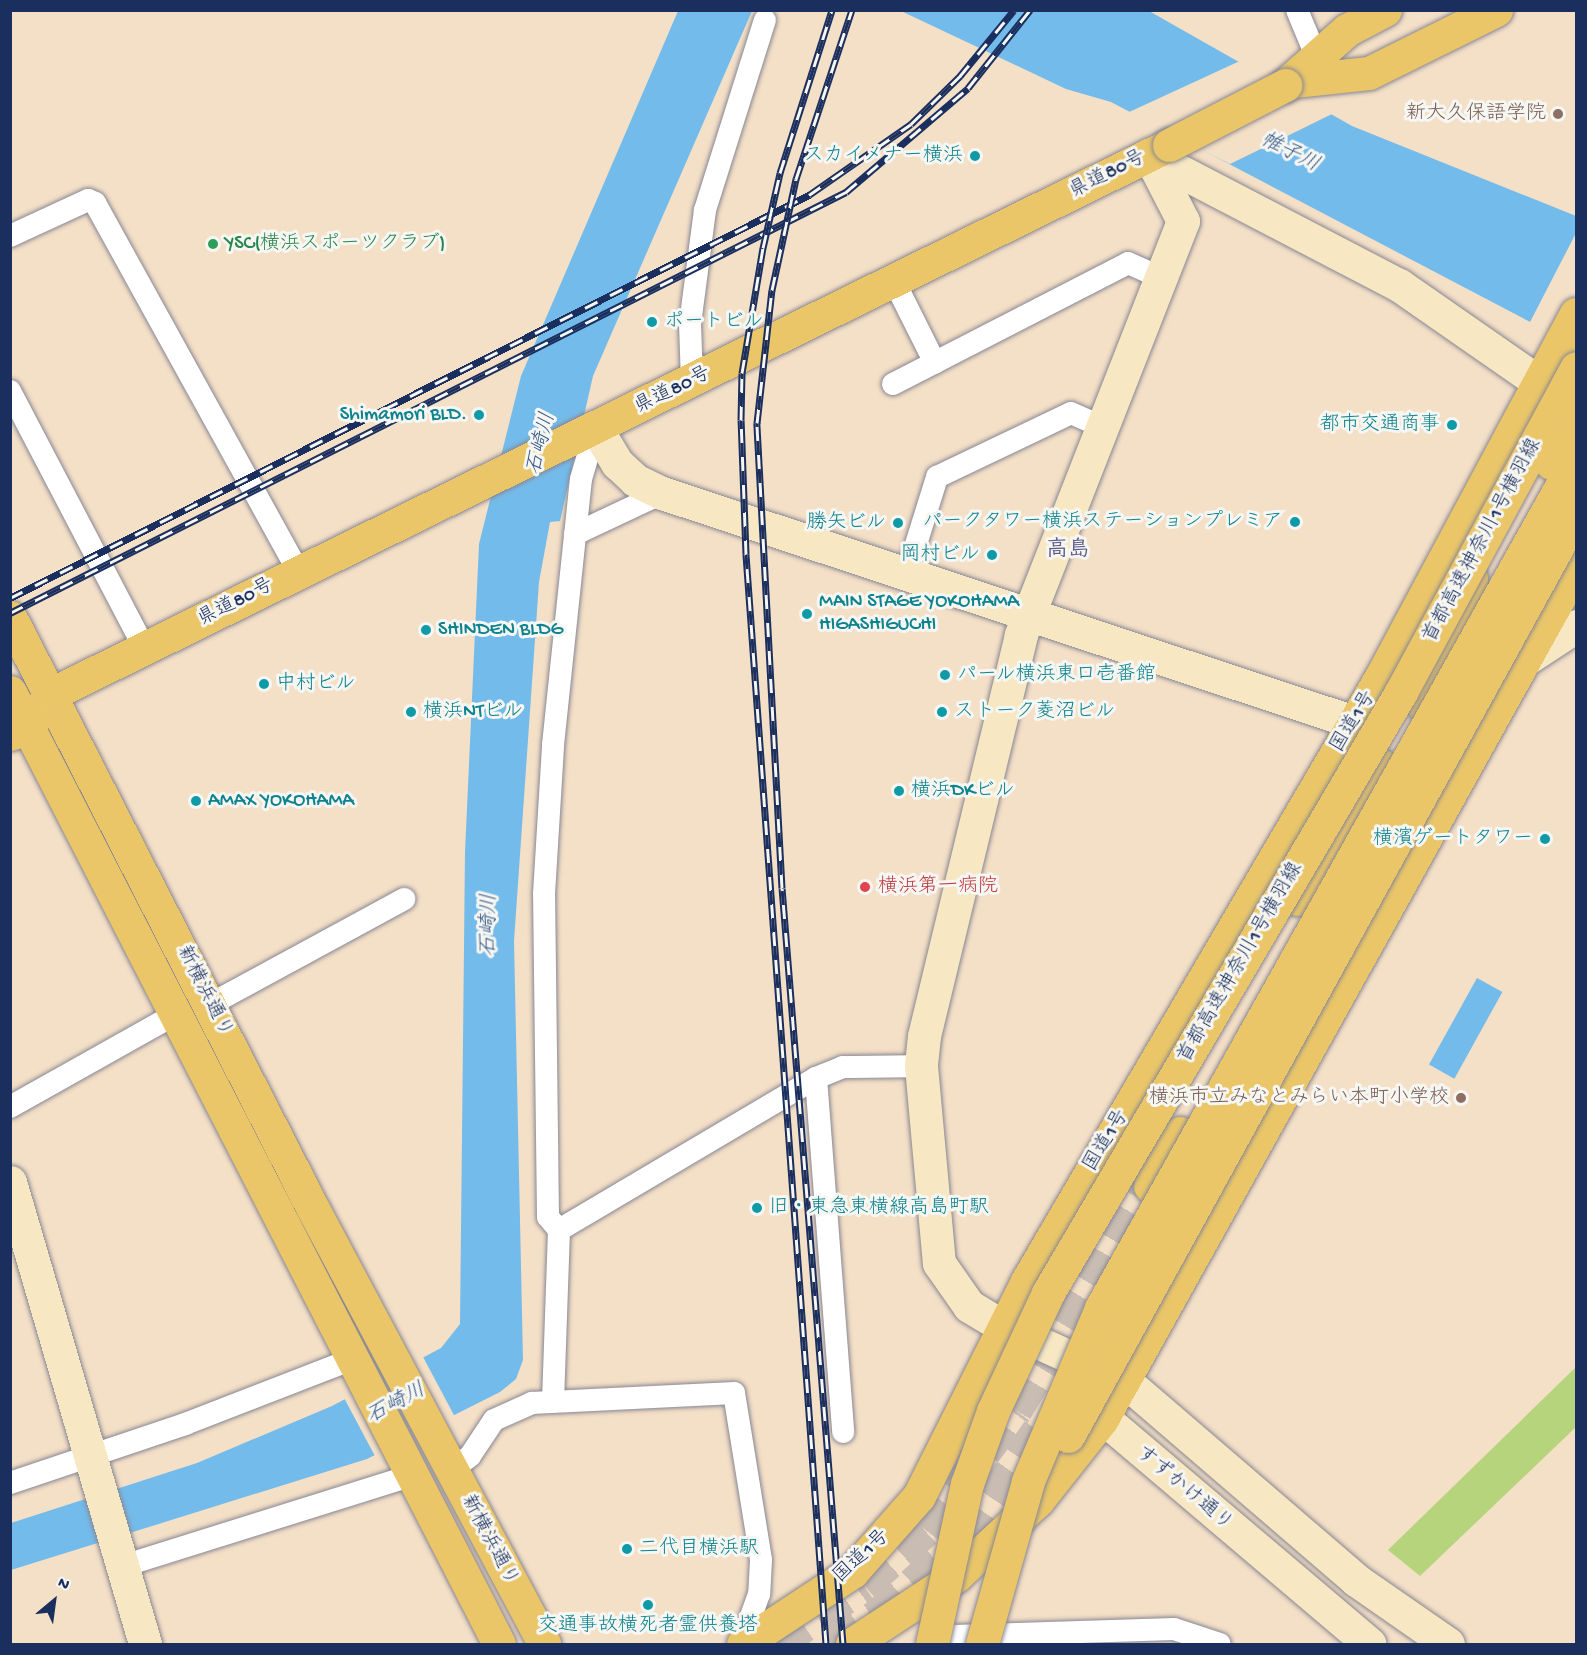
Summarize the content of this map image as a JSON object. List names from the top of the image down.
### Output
{
  "streets": {
    "main road": [
      "県道80号",
      "首都高速神奈川1号横羽線",
      "国道1号",
      "新横浜通り"
    ],
    "street": ["すずかけ通り"]
  },
  "crossings": [
    ["県道80号", "新横浜通り"],
    ["首都高速神奈川1号横羽線", "国道1号"],
    ["国道1号", "すずかけ通り"]
  ],
  "districts": ["高島"],
  "water": ["帷子川", "石崎川"],
  "places": [
    "新大久保語学院",
    "スカイメナー横浜",
    "YSC(横浜スポーツクラブ)",
    "ポートビル",
    "Shimamori BLD.",
    "都市交通商事",
    "パークタワー横浜ステーションプレミア",
    "勝矢ビル",
    "岡村ビル",
    "MAIN STAGE YOKOHAMA HIGASHIGUCHI",
    "SHINDEN BLDG",
    "パール横浜東口壱番館",
    "中村ビル",
    "横浜NTビル",
    "ストーク菱沼ビル",
    "横浜DKビル",
    "AMAX YOKOHAMA",
    "横濱ゲートタワー",
    "横浜第一病院",
    "横浜市立みなとみらい本町小学校",
    "旧・東急東横線高島町駅",
    "二代目横浜駅",
    "交通事故横死者霊供養塔"
  ],
  "north": "top right"
}
